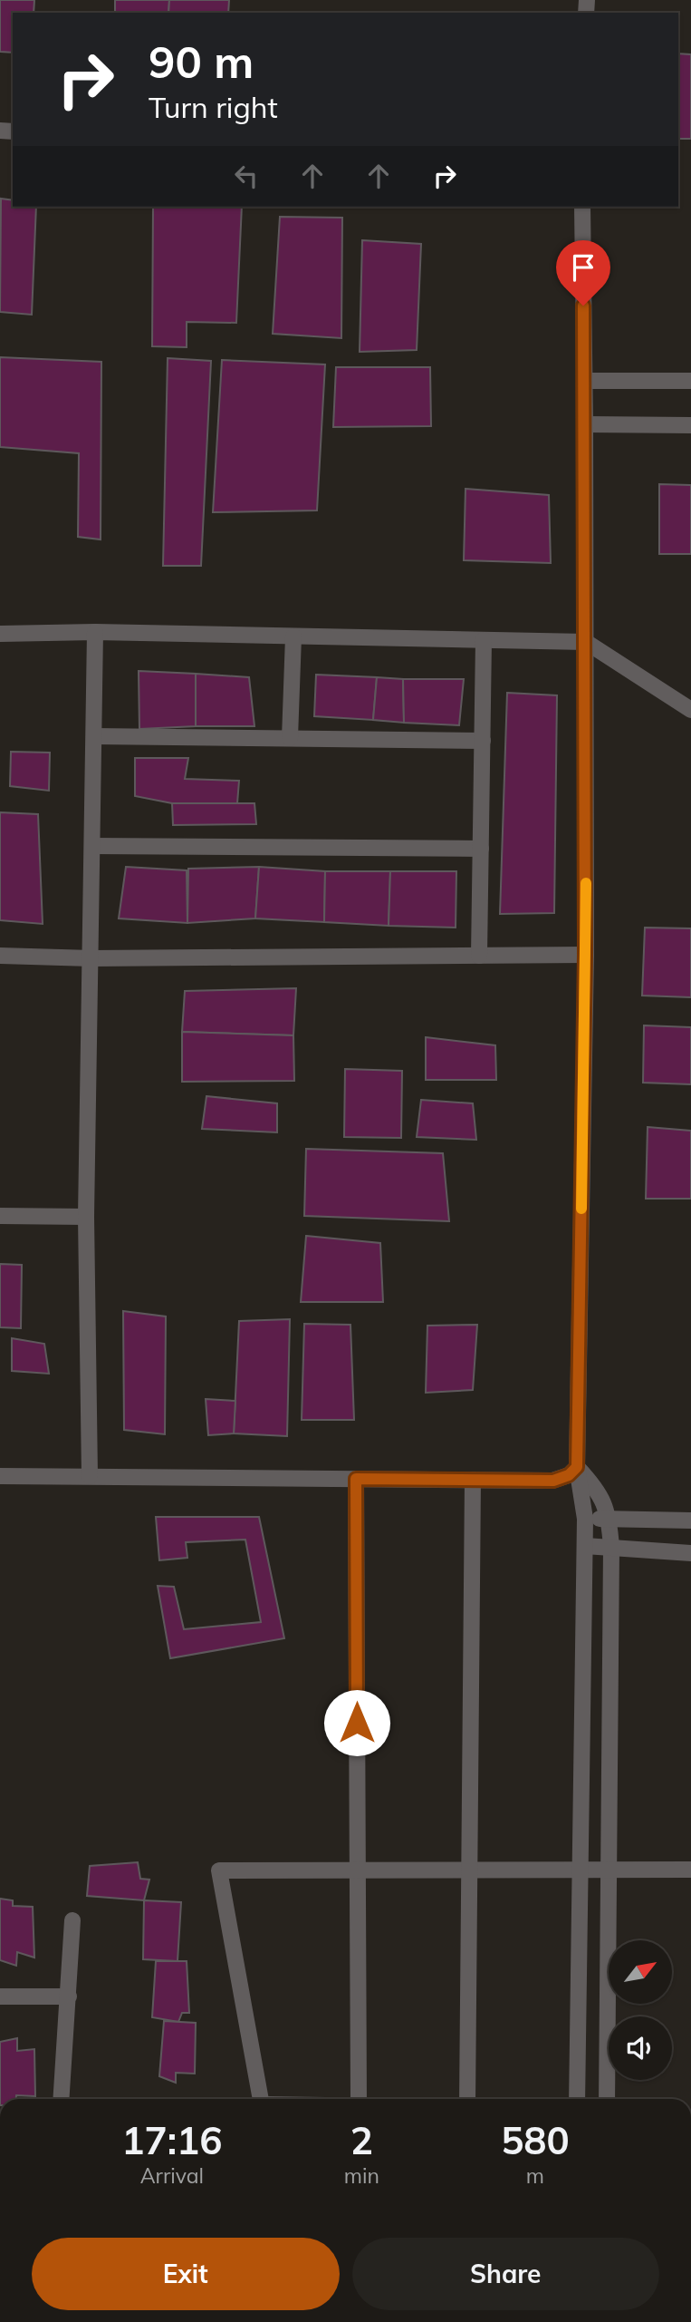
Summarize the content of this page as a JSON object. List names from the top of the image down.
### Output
{
  "north": "top right",
  "page": {
    "turn": ["90 m", "Turn right"],
    "eta": [
      "17:16",
      "Arrival",
      "2",
      "min",
      "580",
      "m"
    ],
    "buttons": ["Exit", "Share"]
  }
}
